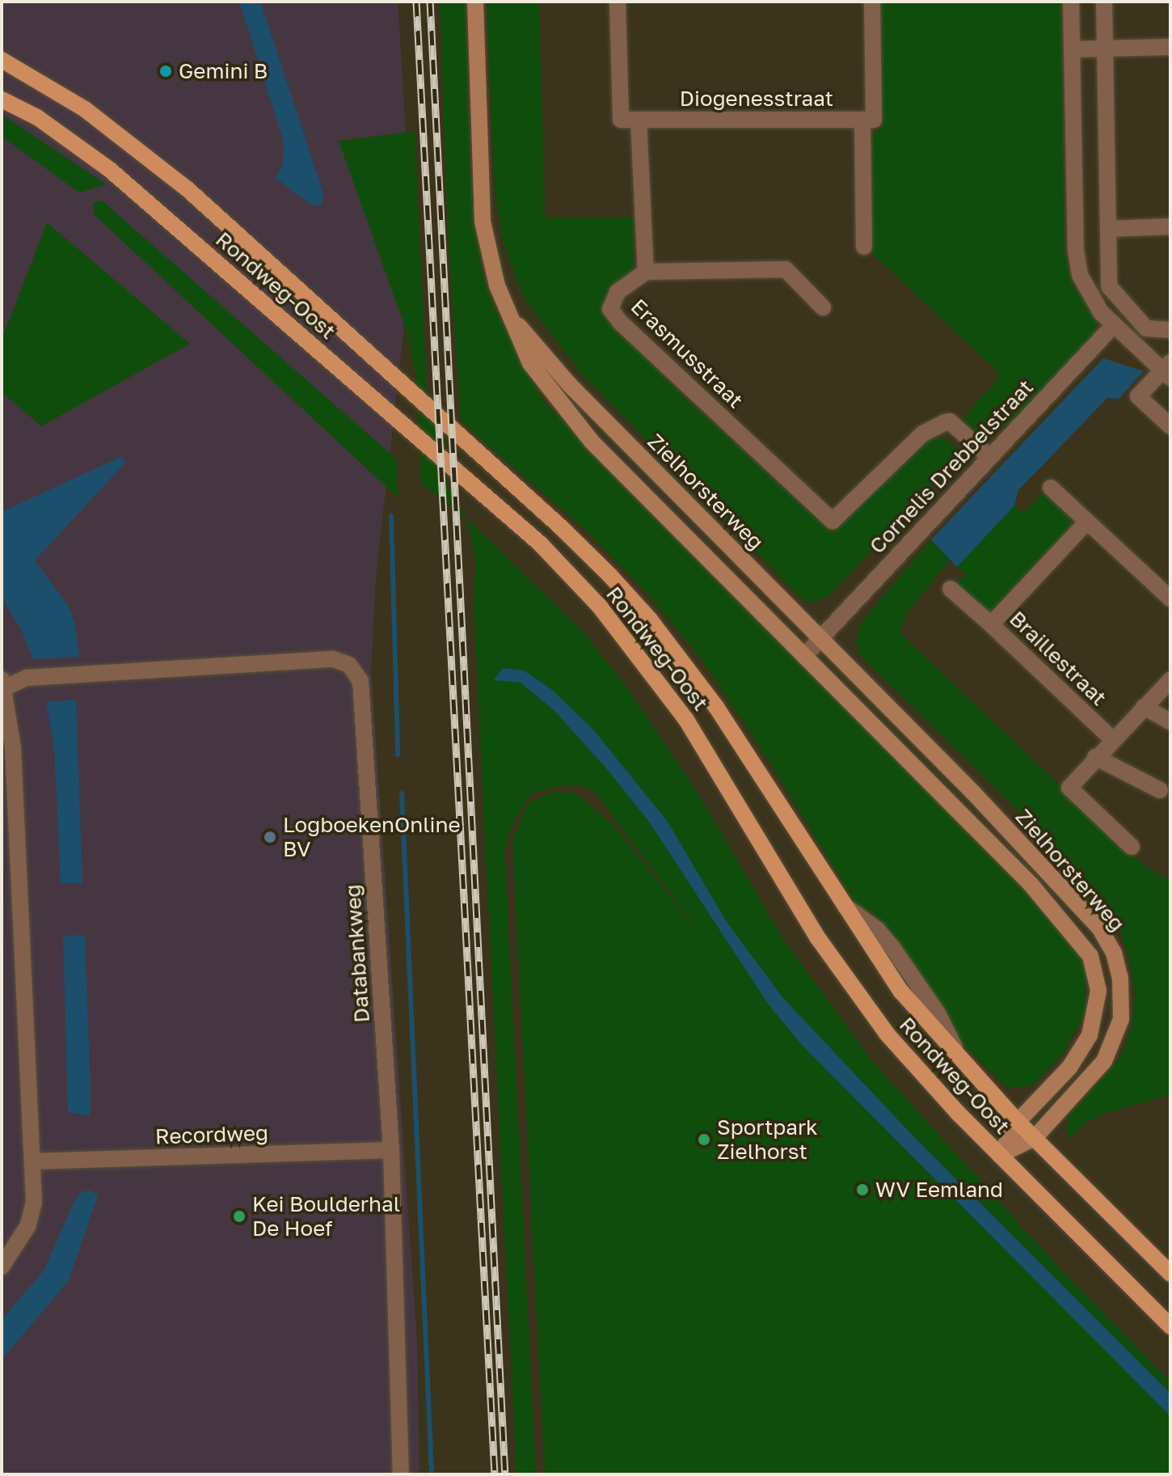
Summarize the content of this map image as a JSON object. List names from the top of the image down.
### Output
{
  "streets": {
    "main road": ["Rondweg-Oost", "Zielhorsterweg"],
    "street": [
      "Diogenesstraat",
      "Erasmusstraat",
      "Cornelis Drebbelstraat",
      "Braillestraat",
      "Databankweg",
      "Recordweg"
    ]
  },
  "crossings": [
    ["Diogenesstraat", "Erasmusstraat"],
    ["Rondweg-Oost", "Zielhorsterweg"],
    ["Erasmusstraat", "Cornelis Drebbelstraat"],
    ["Cornelis Drebbelstraat", "Zielhorsterweg"],
    ["Databankweg", "Recordweg"]
  ],
  "places": [
    "Gemini B",
    "LogboekenOnline BV",
    "Sportpark Zielhorst",
    "WV Eemland",
    "Kei Boulderhal De Hoef"
  ]
}
